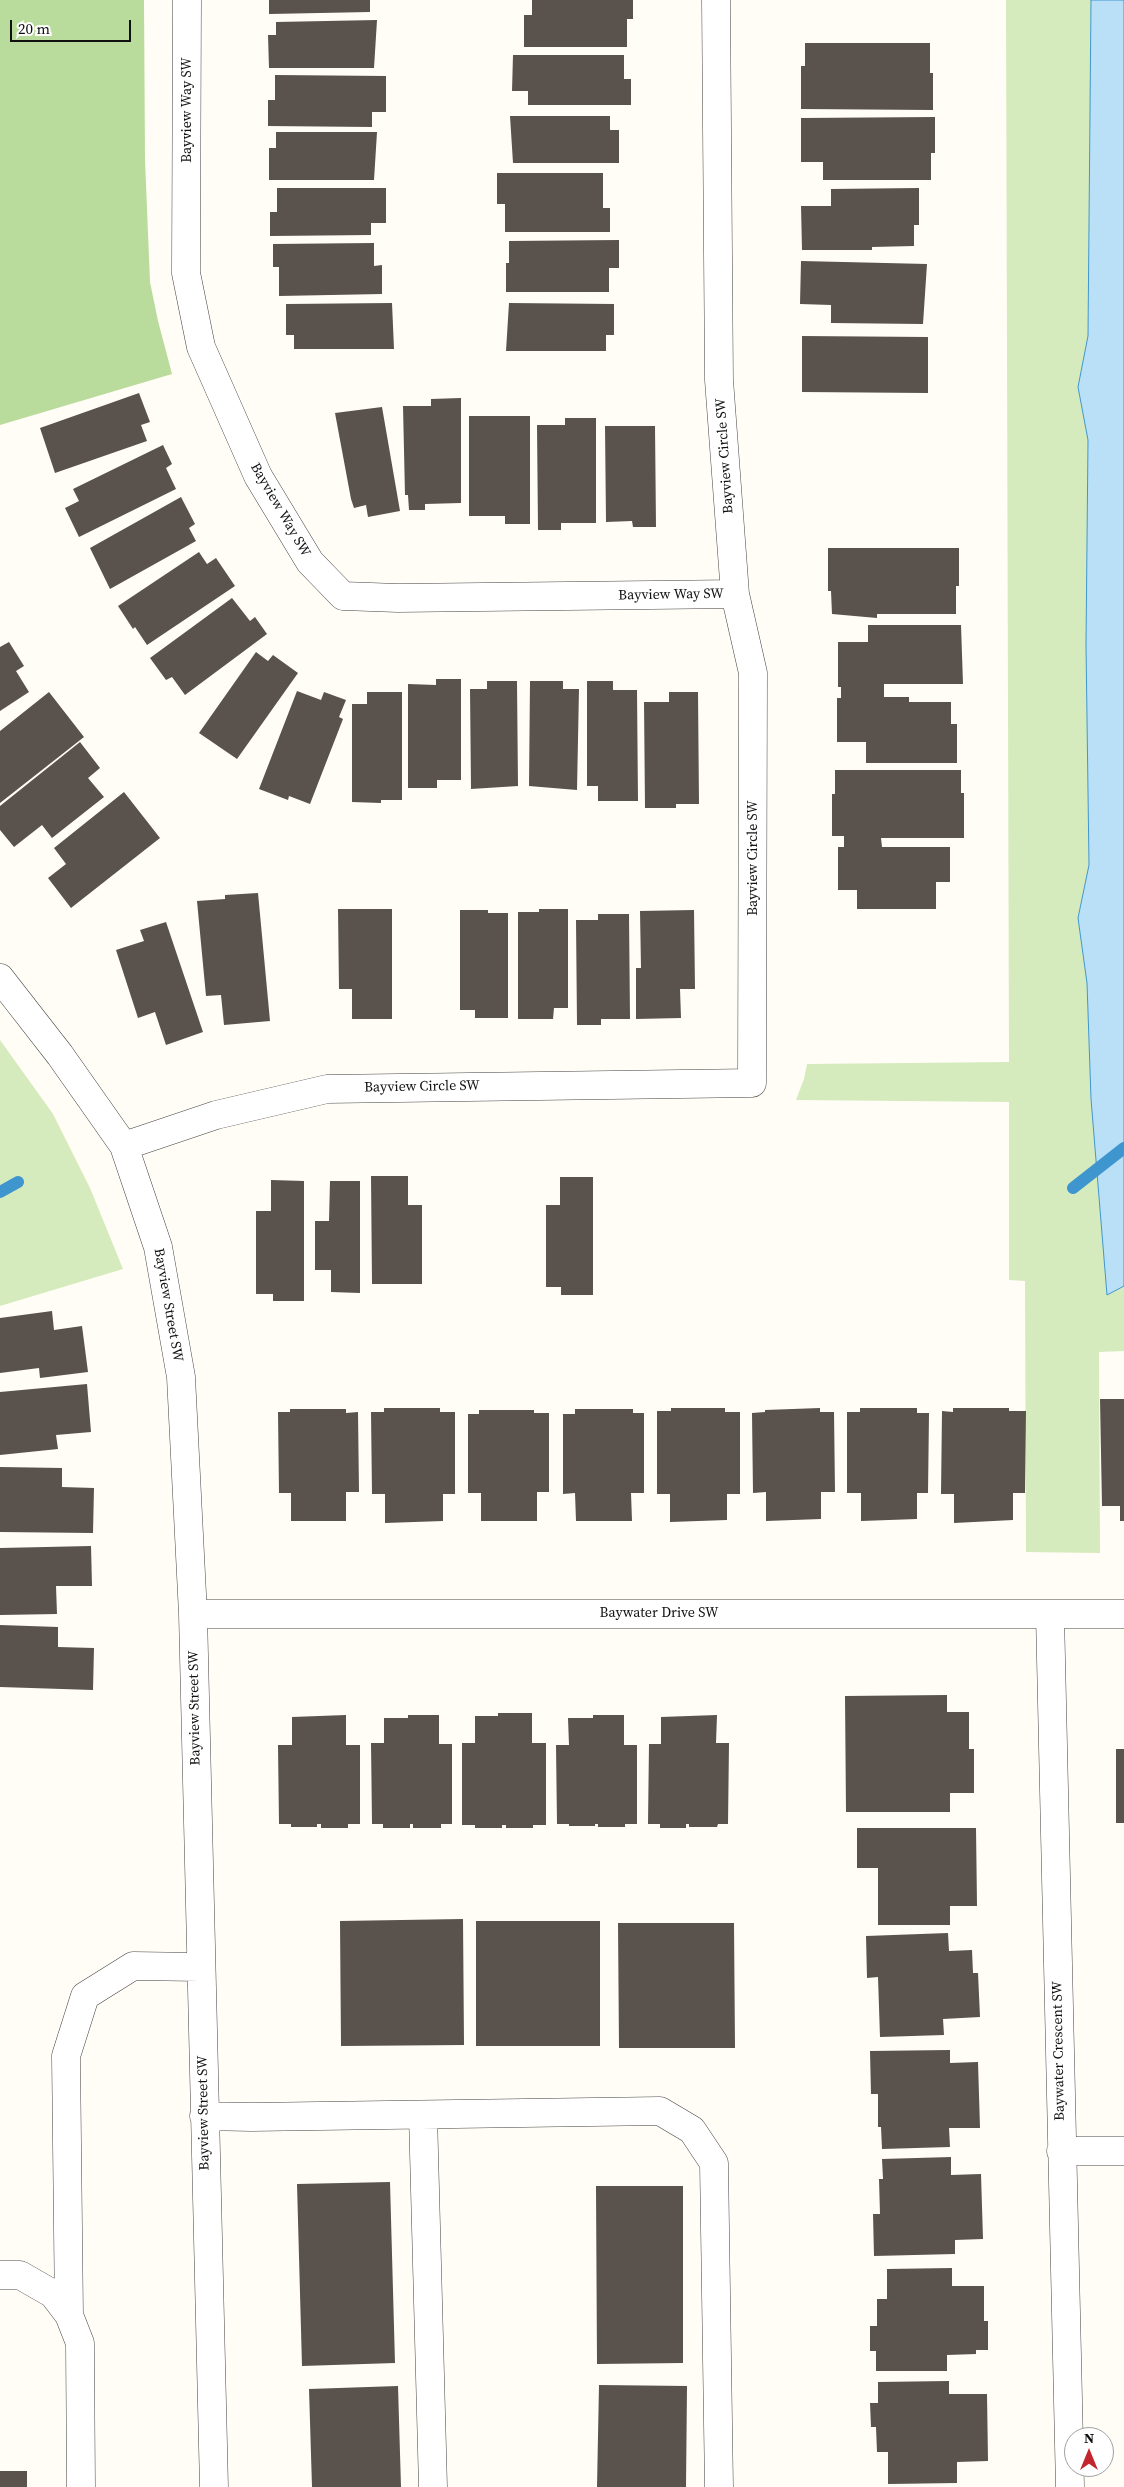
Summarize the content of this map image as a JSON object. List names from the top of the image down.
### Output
{
  "streets": {
    "street": [
      "Bayview Way SW",
      "Bayview Circle SW",
      "Bayview Street SW",
      "Baywater Drive SW",
      "Baywater Crescent SW"
    ]
  },
  "crossings": [
    ["Bayview Way SW", "Bayview Circle SW"],
    ["Bayview Circle SW", "Bayview Street SW"],
    ["Bayview Street SW", "Baywater Drive SW"],
    ["Baywater Drive SW", "Baywater Crescent SW"]
  ],
  "scale_bar": "20 m",
  "north": "top"
}
